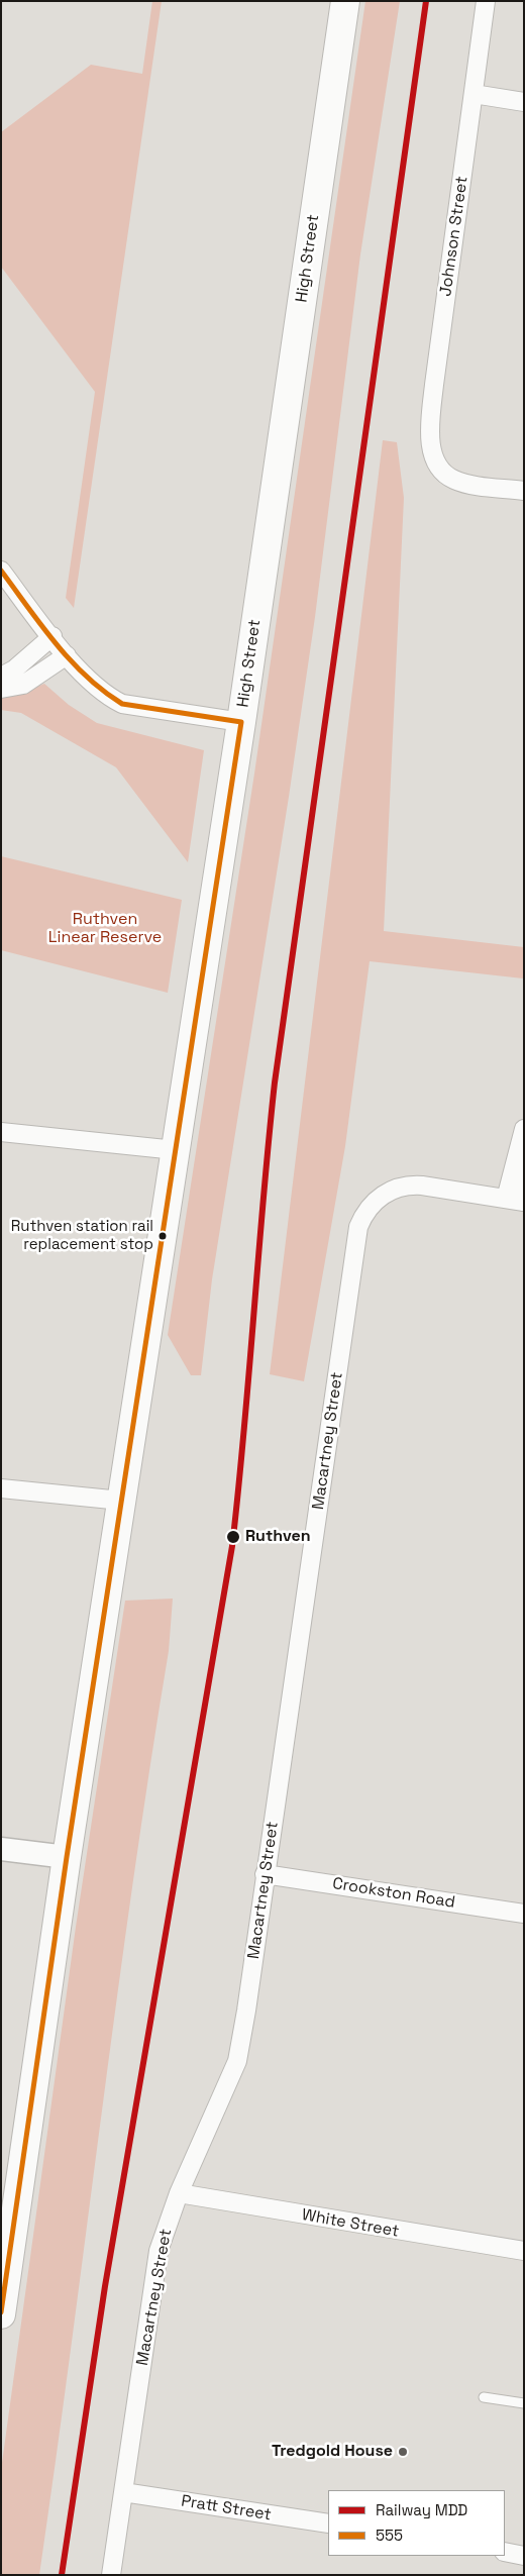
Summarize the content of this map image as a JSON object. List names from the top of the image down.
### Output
{
  "streets": {
    "main road": ["High Street"],
    "street": [
      "Johnson Street",
      "Macartney Street",
      "Crookston Road",
      "White Street",
      "Pratt Street"
    ]
  },
  "crossings": [
    ["Macartney Street", "Crookston Road"],
    ["Macartney Street", "White Street"],
    ["Macartney Street", "Pratt Street"]
  ],
  "parks": ["Ruthven Linear Reserve"],
  "places": ["Ruthven station rail replacement stop", "Ruthven", "Tredgold House"],
  "lines": ["rail line MDD", "transit line 555"],
  "legend": ["Railway MDD", "555"]
}
